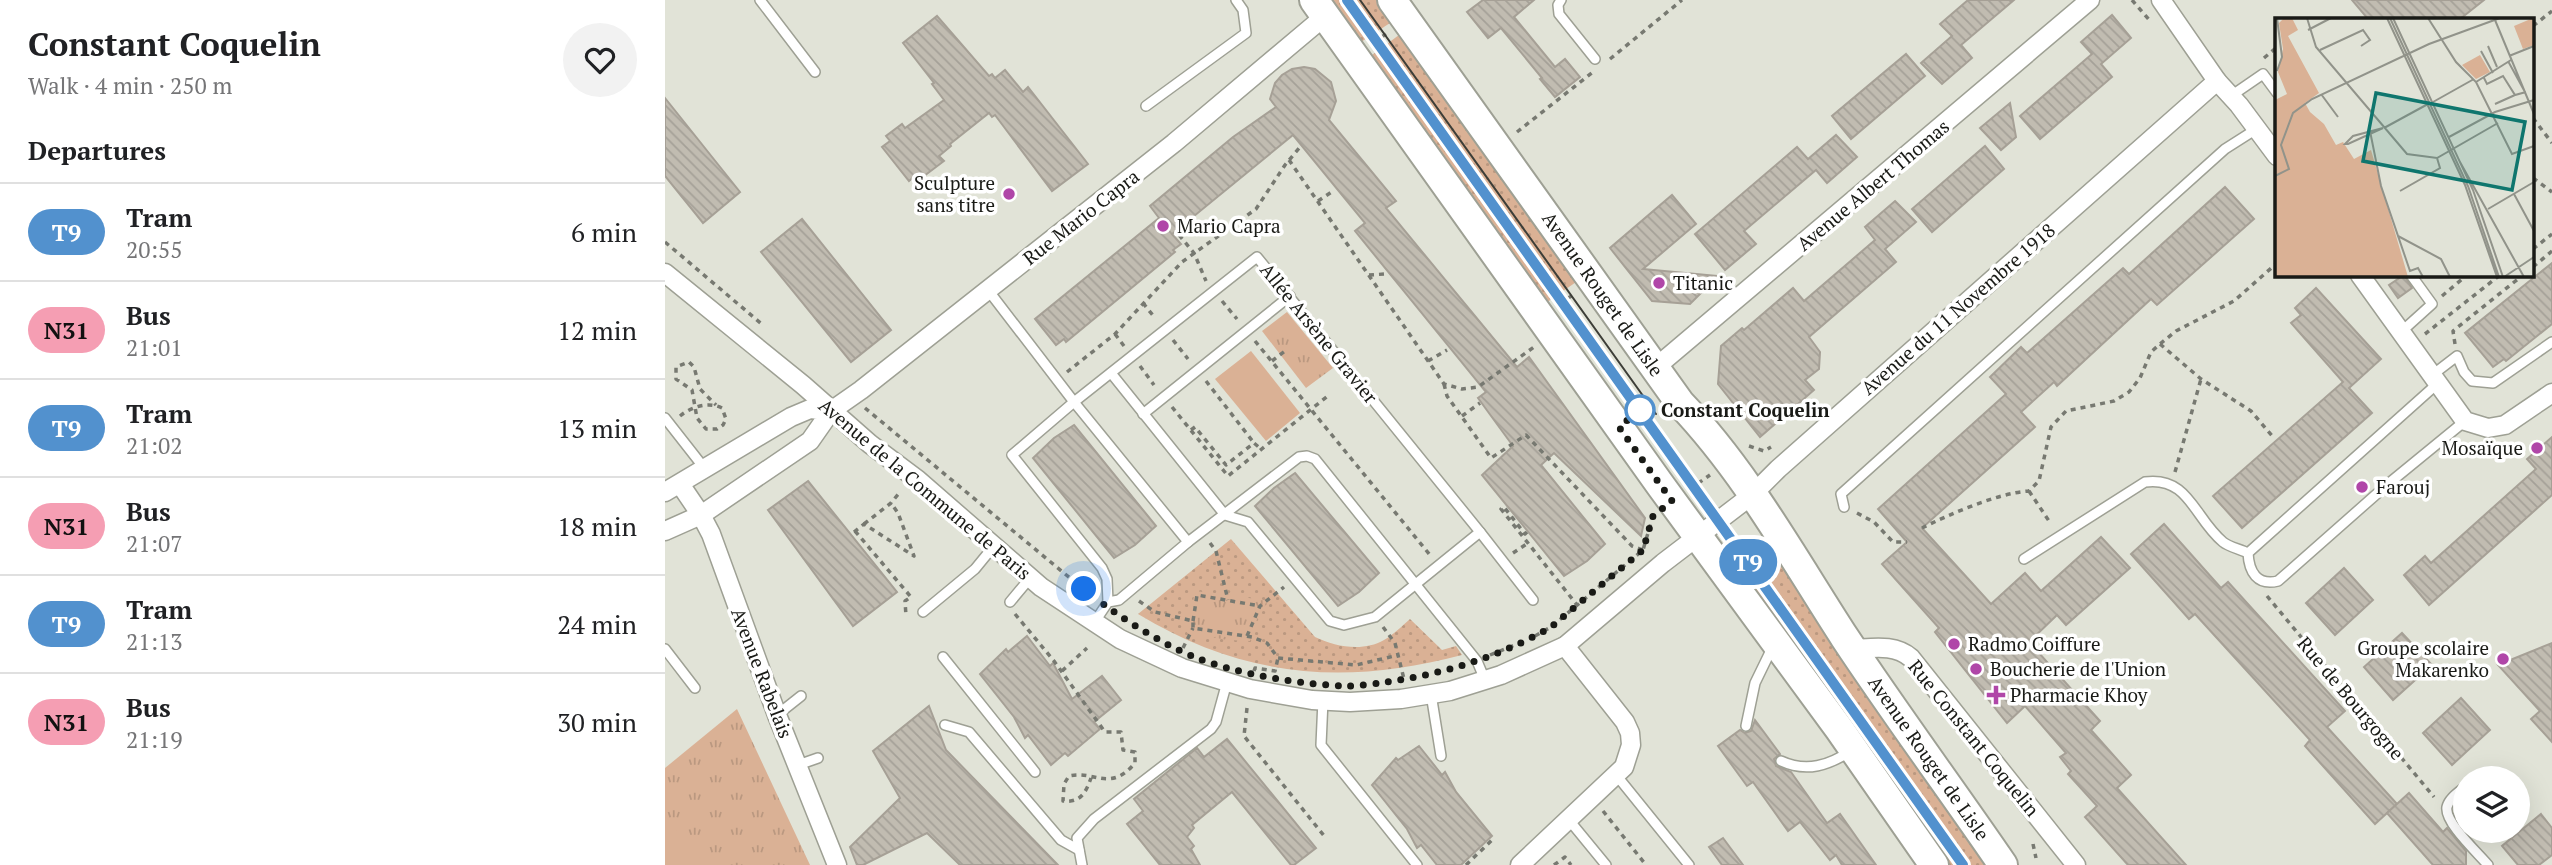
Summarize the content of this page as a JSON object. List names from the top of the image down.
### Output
{
  "streets": {
    "main road": ["Avenue Rouget de Lisle"],
    "street": [
      "Avenue Albert Thomas",
      "Rue Mario Capra",
      "Avenue du 11 Novembre 1918",
      "Avenue de la Commune de Paris",
      "Avenue Rabelais",
      "Rue Constant Coquelin"
    ],
    "lane": ["Allée Arsène Gravier"],
    "path": ["Rue de Bourgogne"]
  },
  "crossings": [
    ["Avenue Albert Thomas", "Avenue Rouget de Lisle"],
    ["Rue Mario Capra", "Avenue de la Commune de Paris"],
    ["Rue Mario Capra", "Avenue Rabelais"],
    ["Avenue Rouget de Lisle", "Avenue du 11 Novembre 1918"],
    ["Avenue Rouget de Lisle", "Rue Constant Coquelin"],
    ["Avenue du 11 Novembre 1918", "Avenue de la Commune de Paris"]
  ],
  "places": {
    "other": [
      "Sculpture sans titre",
      "Mario Capra",
      "Titanic",
      "Constant Coquelin",
      "Mosaïque",
      "Farouj",
      "Radmo Coiffure",
      "Groupe scolaire Makarenko",
      "Boucherie de l'Union"
    ],
    "health": ["Pharmacie Khoy"]
  },
  "lines": ["tram line T9"],
  "page": {
    "heading": [
      ["Constant Coquelin", "Walk · 4 min · 250 m"],
      "Departures"
    ],
    "on_map": "T9",
    "list": [
      {
        "mark": "T9",
        "name": "Tram",
        "note": "20:55",
        "value": "6 min"
      },
      {
        "mark": "N31",
        "name": "Bus",
        "note": "21:01",
        "value": "12 min"
      },
      {
        "mark": "T9",
        "name": "Tram",
        "note": "21:02",
        "value": "13 min"
      },
      {
        "mark": "N31",
        "name": "Bus",
        "note": "21:07",
        "value": "18 min"
      },
      {
        "mark": "T9",
        "name": "Tram",
        "note": "21:13",
        "value": "24 min"
      },
      {
        "mark": "N31",
        "name": "Bus",
        "note": "21:19",
        "value": "30 min"
      }
    ]
  }
}
